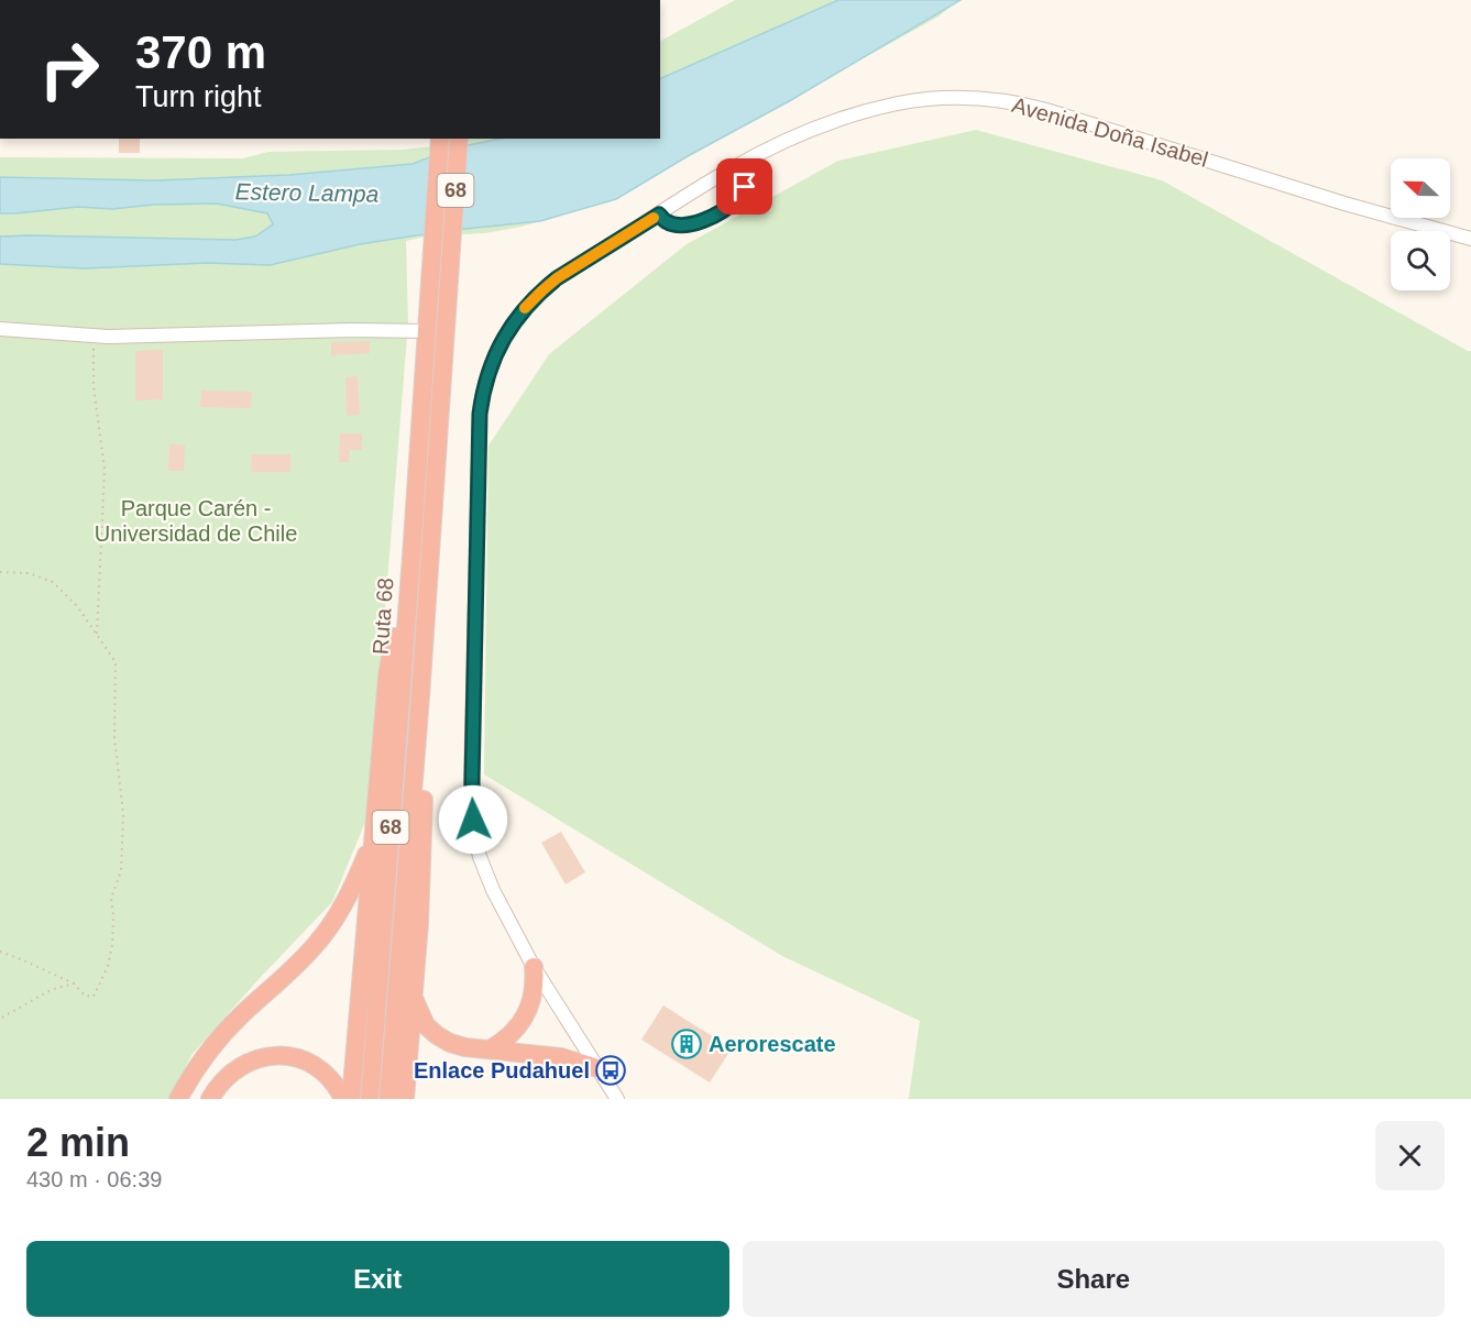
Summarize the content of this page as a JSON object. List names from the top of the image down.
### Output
{
  "streets": {
    "highway": ["68", "Ruta 68"],
    "street": ["Avenida Doña Isabel"]
  },
  "water": ["Estero Lampa"],
  "parks": ["Parque Carén - Universidad de Chile"],
  "places": {
    "building": ["Aerorescate"],
    "bus stop": ["Enlace Pudahuel"]
  },
  "north": "left",
  "page": {
    "turn": ["370 m", "Turn right"],
    "heading": ["2 min", "430 m · 06:39"],
    "buttons": ["Exit", "Share"]
  }
}
